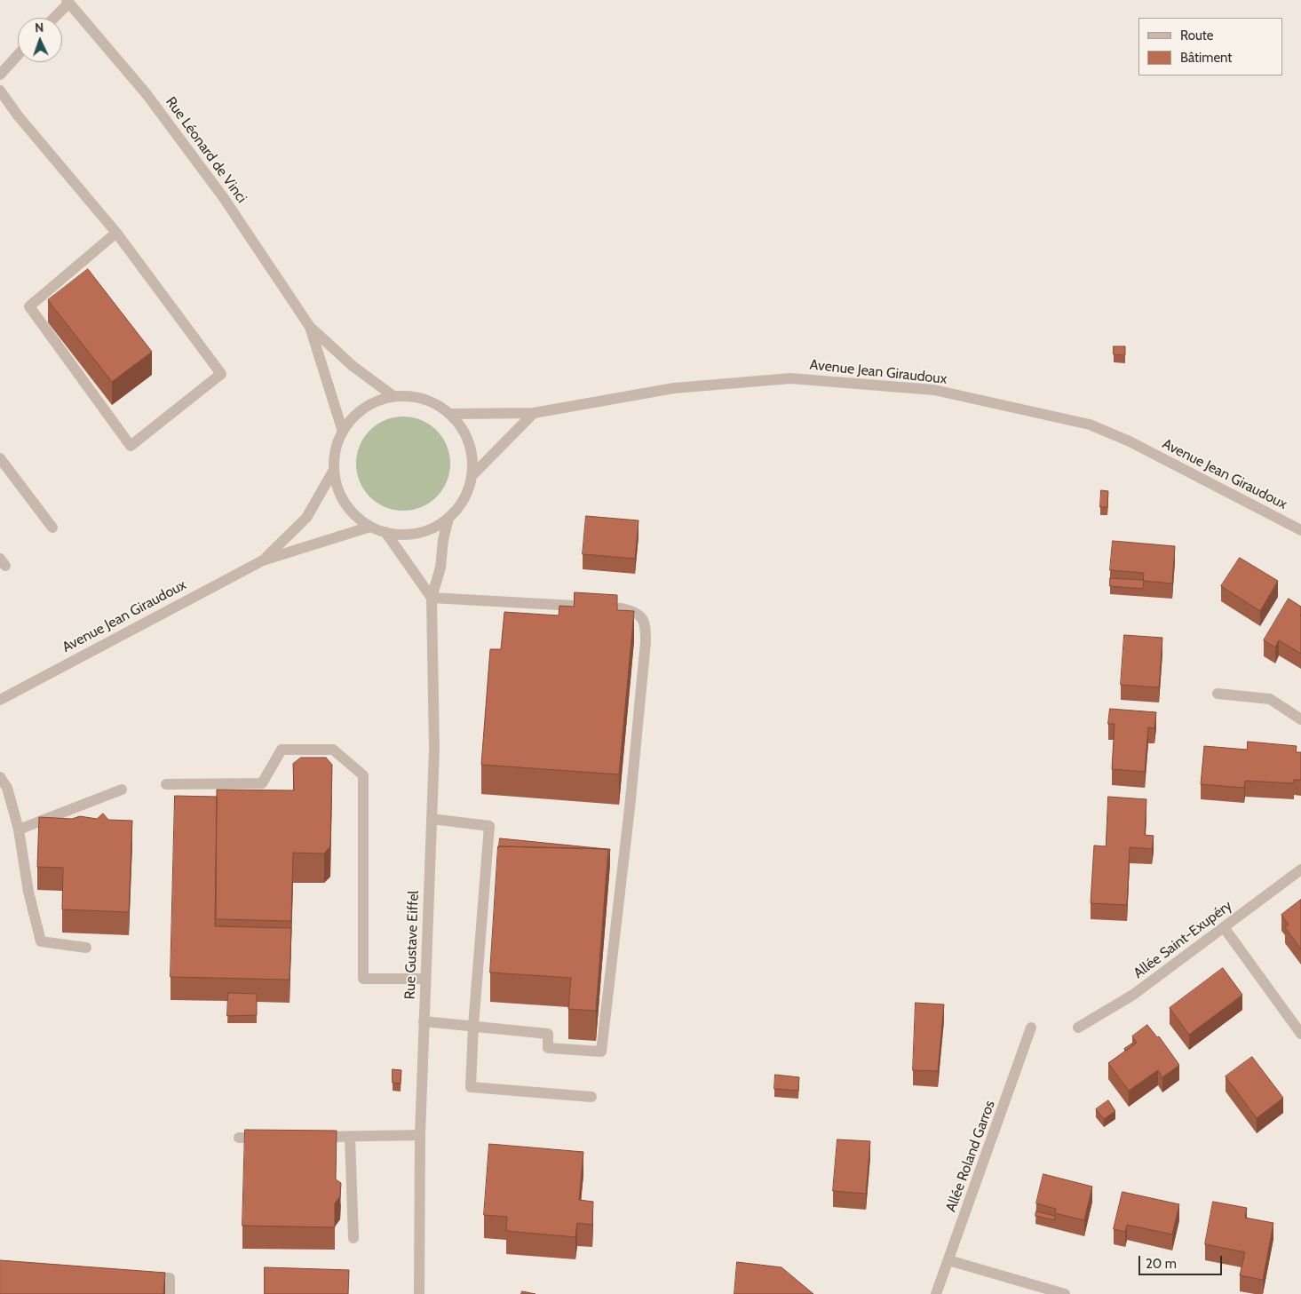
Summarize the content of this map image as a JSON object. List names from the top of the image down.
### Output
{
  "streets": {
    "street": [
      "Rue Léonard de Vinci",
      "Avenue Jean Giraudoux",
      "Allée Saint-Exupéry",
      "Rue Gustave Eiffel",
      "Allée Roland Garros"
    ]
  },
  "crossings": [
    ["Rue Léonard de Vinci", "Avenue Jean Giraudoux"],
    ["Rue Léonard de Vinci", "Rue Gustave Eiffel"],
    ["Avenue Jean Giraudoux", "Rue Gustave Eiffel"]
  ],
  "legend": ["Route", "Bâtiment"],
  "scale_bar": "20 m",
  "north": "top"
}
